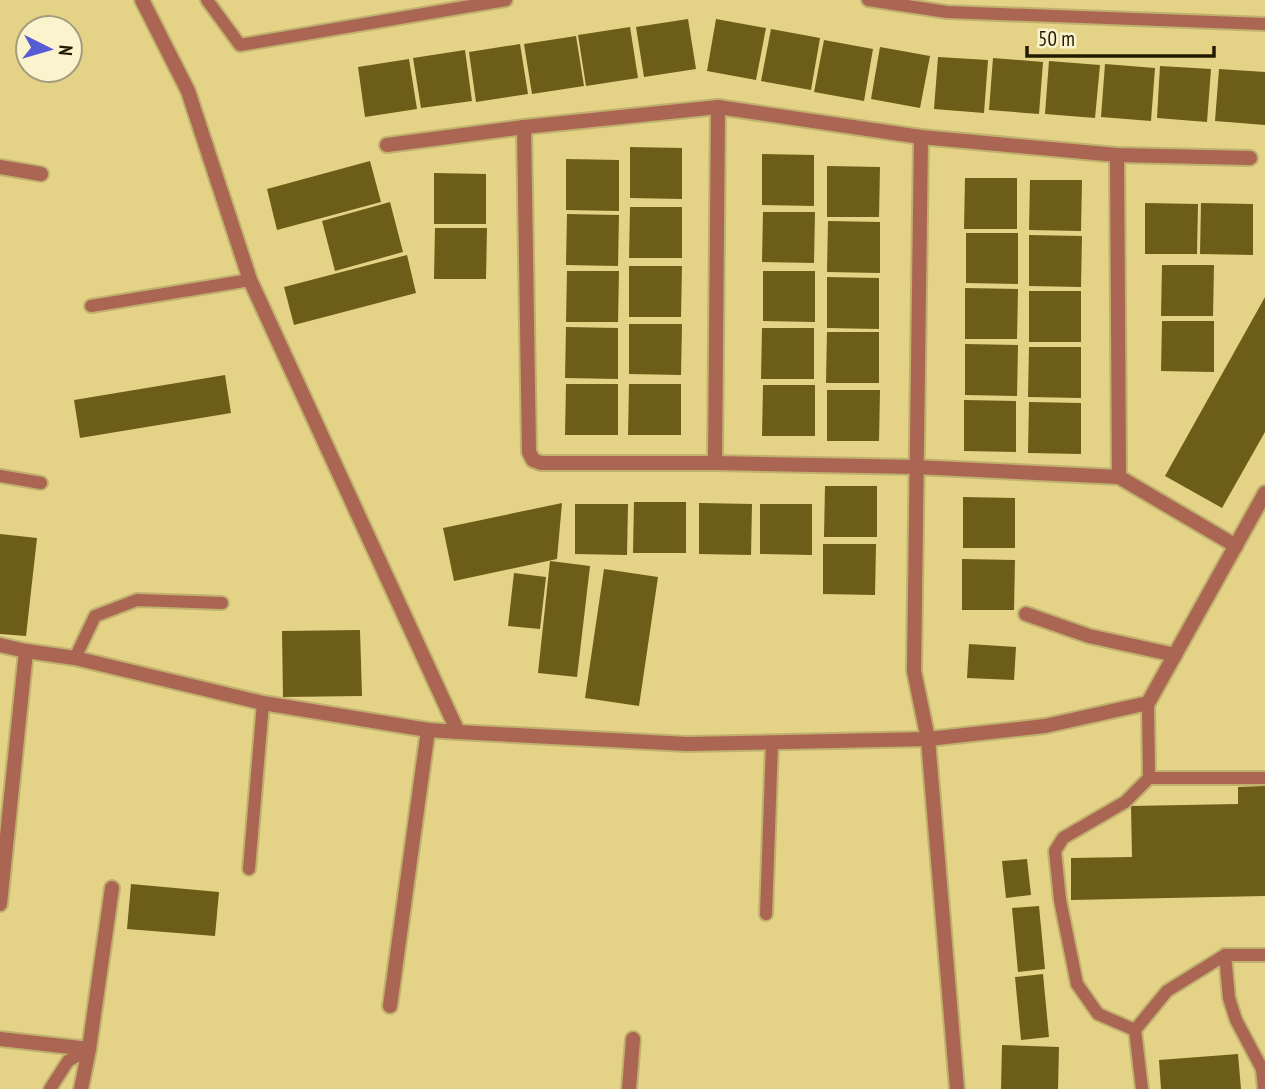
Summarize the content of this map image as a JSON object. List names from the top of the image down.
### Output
{
  "scale_bar": "50 m",
  "north": "right"
}
